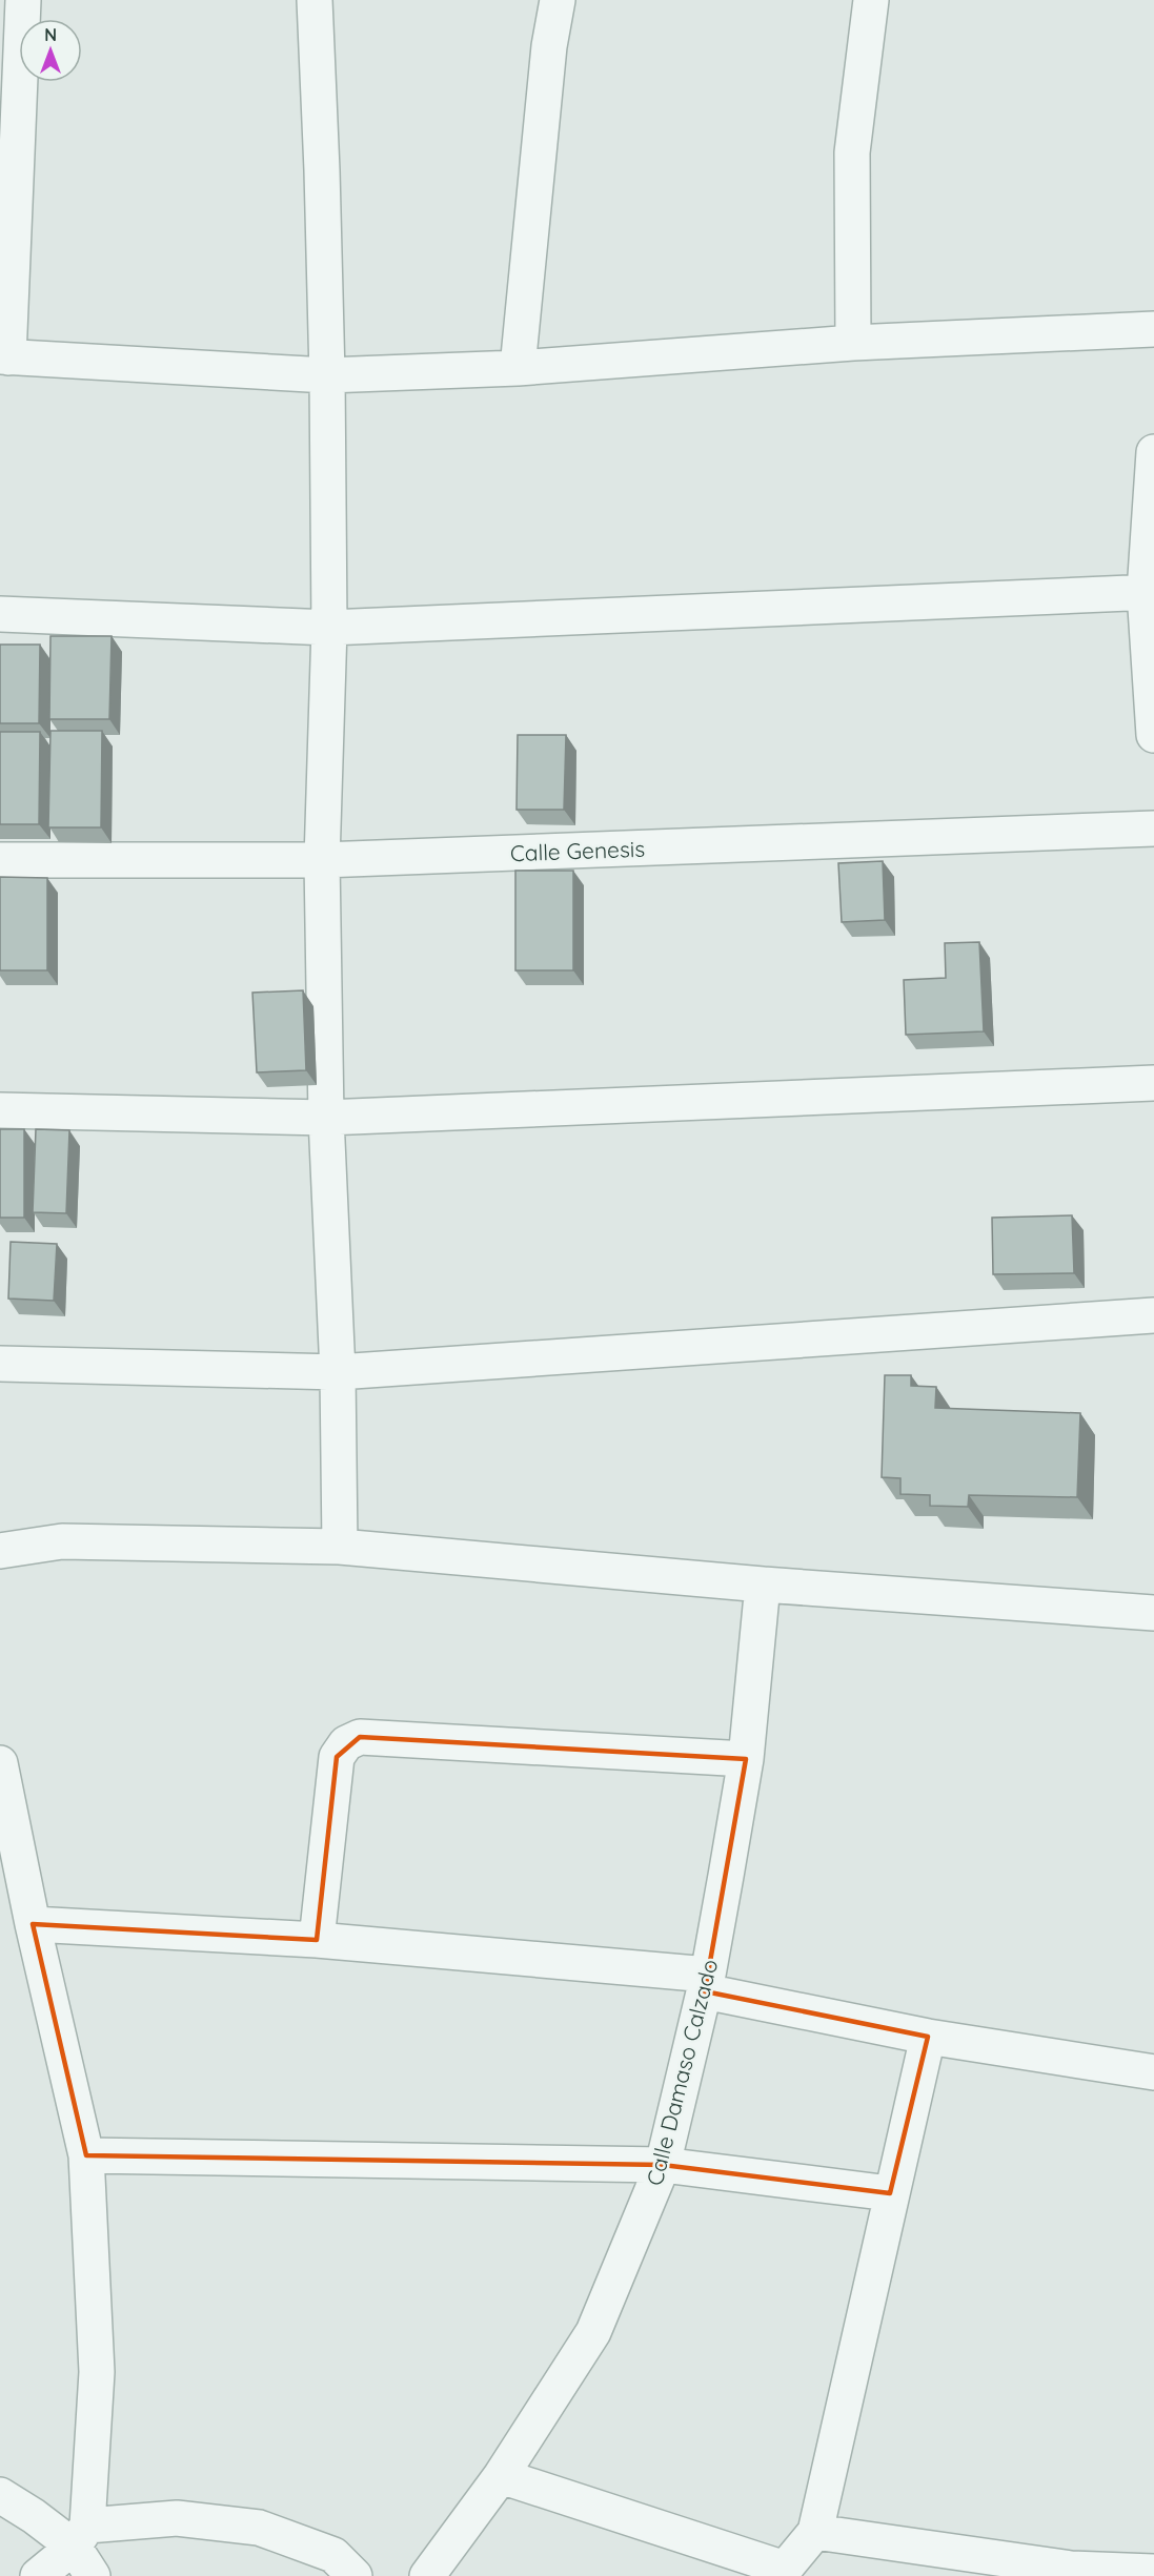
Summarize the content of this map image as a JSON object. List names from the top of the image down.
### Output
{
  "streets": {
    "street": ["Calle Genesis", "Calle Damaso Calzado"]
  },
  "north": "top"
}
